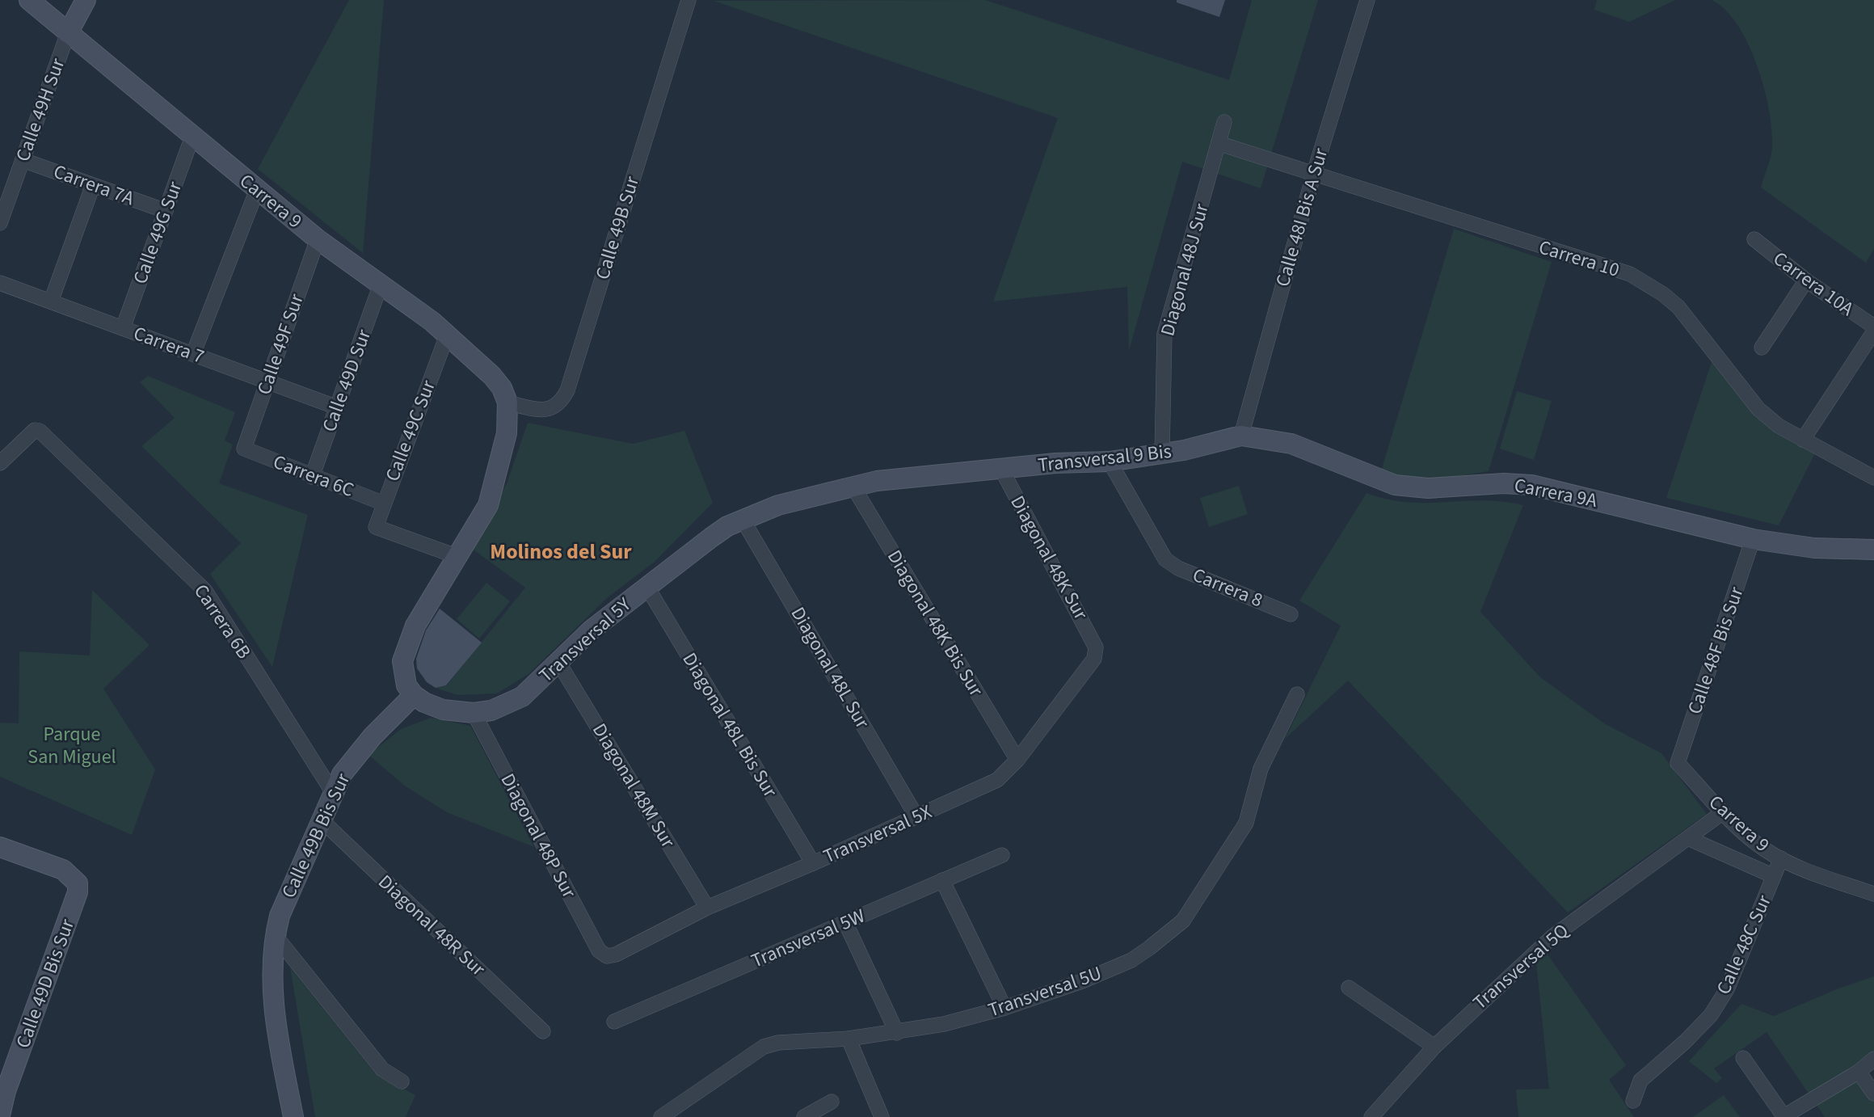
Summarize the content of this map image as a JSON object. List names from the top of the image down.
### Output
{
  "streets": {
    "street": [
      "Calle 49H Sur",
      "Carrera 7A",
      "Carrera 9",
      "Calle 48I Bis A Sur",
      "Calle 49B Sur",
      "Calle 49G Sur",
      "Carrera 10",
      "Diagonal 48J Sur",
      "Carrera 10A",
      "Calle 49F Sur",
      "Carrera 7",
      "Calle 49D Sur",
      "Calle 49C Sur",
      "Transversal 9 Bis",
      "Carrera 6C",
      "Carrera 9A",
      "Diagonal 48K Sur",
      "Carrera 8",
      "Carrera 6B",
      "Diagonal 48K Bis Sur",
      "Transversal 5Y",
      "Calle 48F Bis Sur",
      "Diagonal 48L Sur",
      "Diagonal 48L Bis Sur",
      "Diagonal 48M Sur",
      "Transversal 5X",
      "Calle 49B Bis Sur",
      "Diagonal 48P Sur",
      "Diagonal 48R Sur",
      "Transversal 5W",
      "Calle 48C Sur",
      "Transversal 5Q",
      "Calle 49D Bis Sur",
      "Transversal 5U"
    ]
  },
  "crossings": [
    ["Calle 49H Sur", "Carrera 7A"],
    ["Calle 49H Sur", "Carrera 9"],
    ["Carrera 7A", "Calle 49G Sur"],
    ["Carrera 9", "Calle 49B Sur"],
    ["Carrera 9", "Calle 49G Sur"],
    ["Carrera 9", "Calle 49F Sur"],
    ["Carrera 9", "Calle 49D Sur"],
    ["Carrera 9", "Calle 49C Sur"],
    ["Carrera 9", "Calle 48F Bis Sur"],
    ["Carrera 9", "Calle 48C Sur"],
    ["Carrera 9", "Transversal 5Q"],
    ["Calle 48I Bis A Sur", "Carrera 10"],
    ["Calle 48I Bis A Sur", "Transversal 9 Bis"],
    ["Calle 48I Bis A Sur", "Carrera 9A"],
    ["Calle 49G Sur", "Carrera 7"],
    ["Carrera 10", "Diagonal 48J Sur"],
    ["Diagonal 48J Sur", "Transversal 9 Bis"],
    ["Calle 49F Sur", "Carrera 7"],
    ["Calle 49F Sur", "Carrera 6C"],
    ["Carrera 7", "Calle 49D Sur"],
    ["Calle 49D Sur", "Carrera 6C"],
    ["Calle 49C Sur", "Carrera 6C"],
    ["Transversal 9 Bis", "Carrera 9A"],
    ["Transversal 9 Bis", "Diagonal 48K Sur"],
    ["Transversal 9 Bis", "Carrera 8"],
    ["Transversal 9 Bis", "Diagonal 48K Bis Sur"],
    ["Transversal 9 Bis", "Transversal 5Y"],
    ["Carrera 9A", "Calle 48F Bis Sur"],
    ["Diagonal 48K Sur", "Transversal 5X"],
    ["Carrera 6B", "Calle 49B Bis Sur"],
    ["Diagonal 48K Bis Sur", "Transversal 5Y"],
    ["Diagonal 48K Bis Sur", "Transversal 5X"],
    ["Transversal 5Y", "Diagonal 48L Sur"],
    ["Transversal 5Y", "Diagonal 48L Bis Sur"],
    ["Transversal 5Y", "Diagonal 48M Sur"],
    ["Transversal 5Y", "Calle 49B Bis Sur"],
    ["Transversal 5Y", "Diagonal 48P Sur"],
    ["Diagonal 48L Sur", "Transversal 5X"],
    ["Diagonal 48L Bis Sur", "Transversal 5X"],
    ["Diagonal 48M Sur", "Transversal 5X"],
    ["Transversal 5X", "Diagonal 48P Sur"],
    ["Calle 49B Bis Sur", "Diagonal 48R Sur"]
  ],
  "districts": ["Molinos del Sur"],
  "parks": ["Parque San Miguel"]
}
